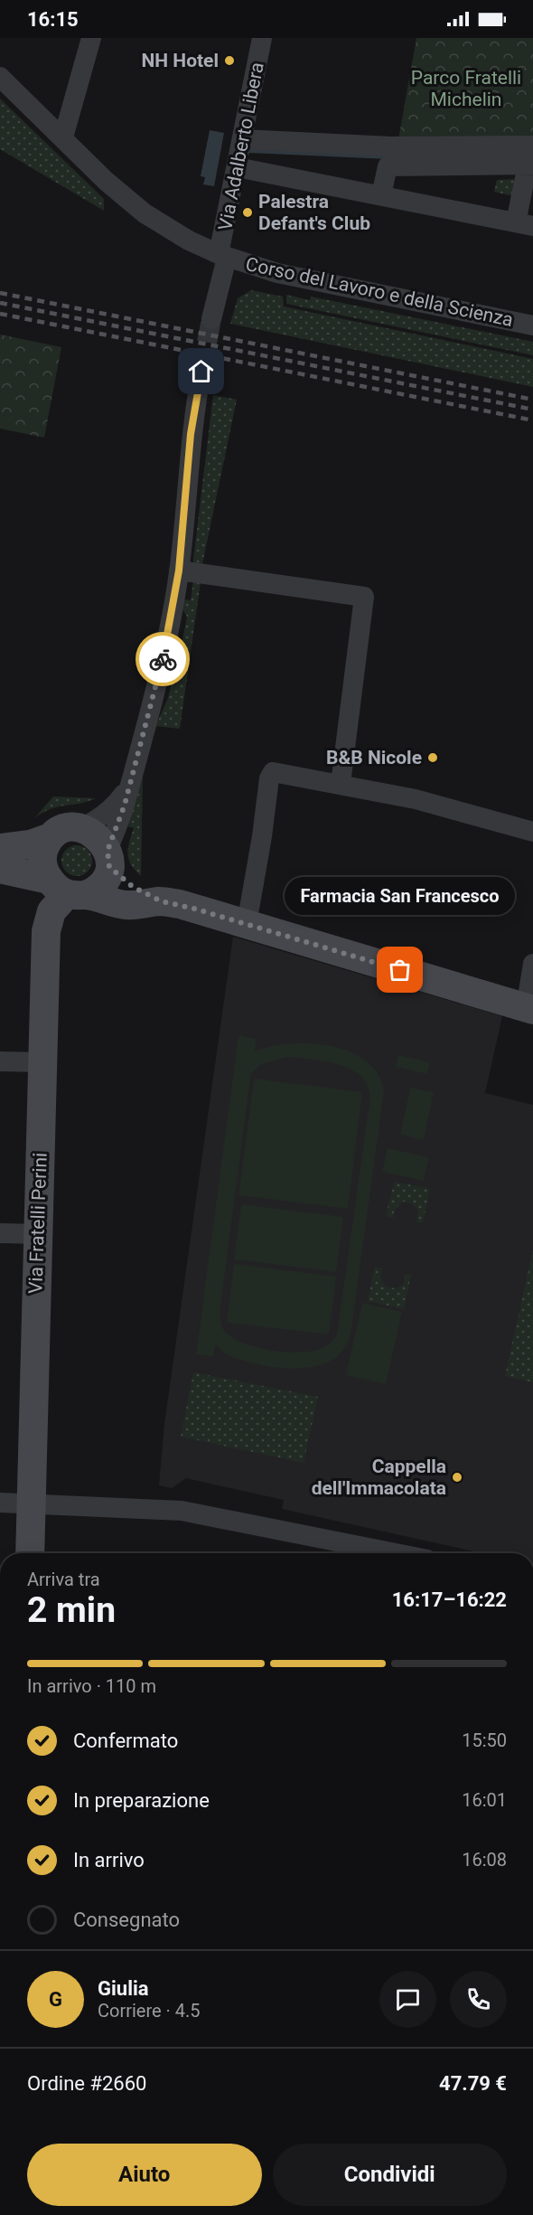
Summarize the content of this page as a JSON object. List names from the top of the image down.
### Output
{
  "streets": {
    "street": ["Via Adalberto Libera", "Corso del Lavoro e della Scienza", "Via Fratelli Perini"]
  },
  "crossings": [
    ["Via Adalberto Libera", "Corso del Lavoro e della Scienza"]
  ],
  "parks": ["Parco Fratelli Michelin"],
  "places": [
    "NH Hotel",
    "Palestra Defant's Club",
    "B&B Nicole",
    "Farmacia San Francesco",
    "Cappella dell'Immacolata"
  ],
  "page": {
    "status": "16:15",
    "bubble": "Farmacia San Francesco",
    "heading": ["2 min", "Arriva tra", "16:17–16:22"],
    "panel": [
      "Giulia",
      "Corriere · 4.5",
      "Ordine #2660",
      "47.79 €"
    ],
    "bar": "In arrivo · 110 m",
    "list": [
      ["Confermato", "15:50"],
      ["In preparazione", "16:01"],
      ["In arrivo", "16:08"],
      "Consegnato"
    ],
    "round": "G",
    "buttons": ["Aiuto", "Condividi"]
  }
}
